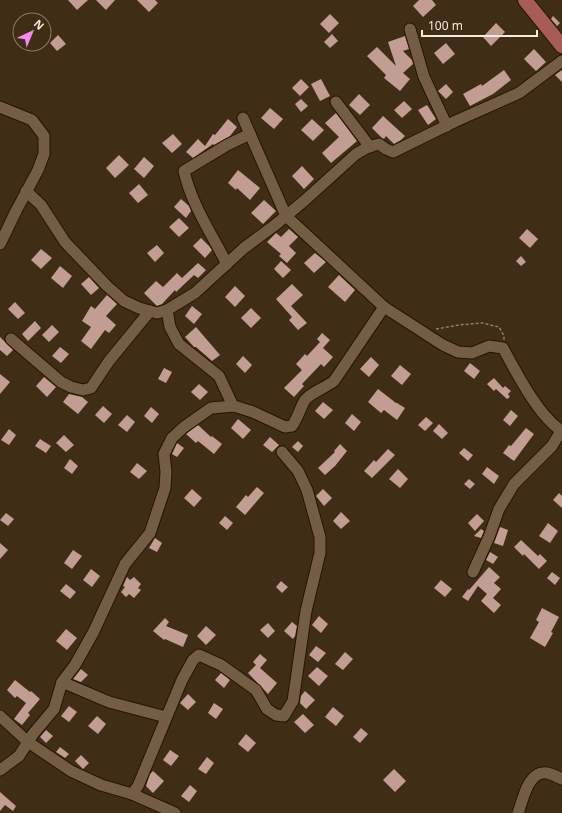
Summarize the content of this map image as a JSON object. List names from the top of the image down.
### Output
{
  "scale_bar": "100 m",
  "north": "top right"
}
